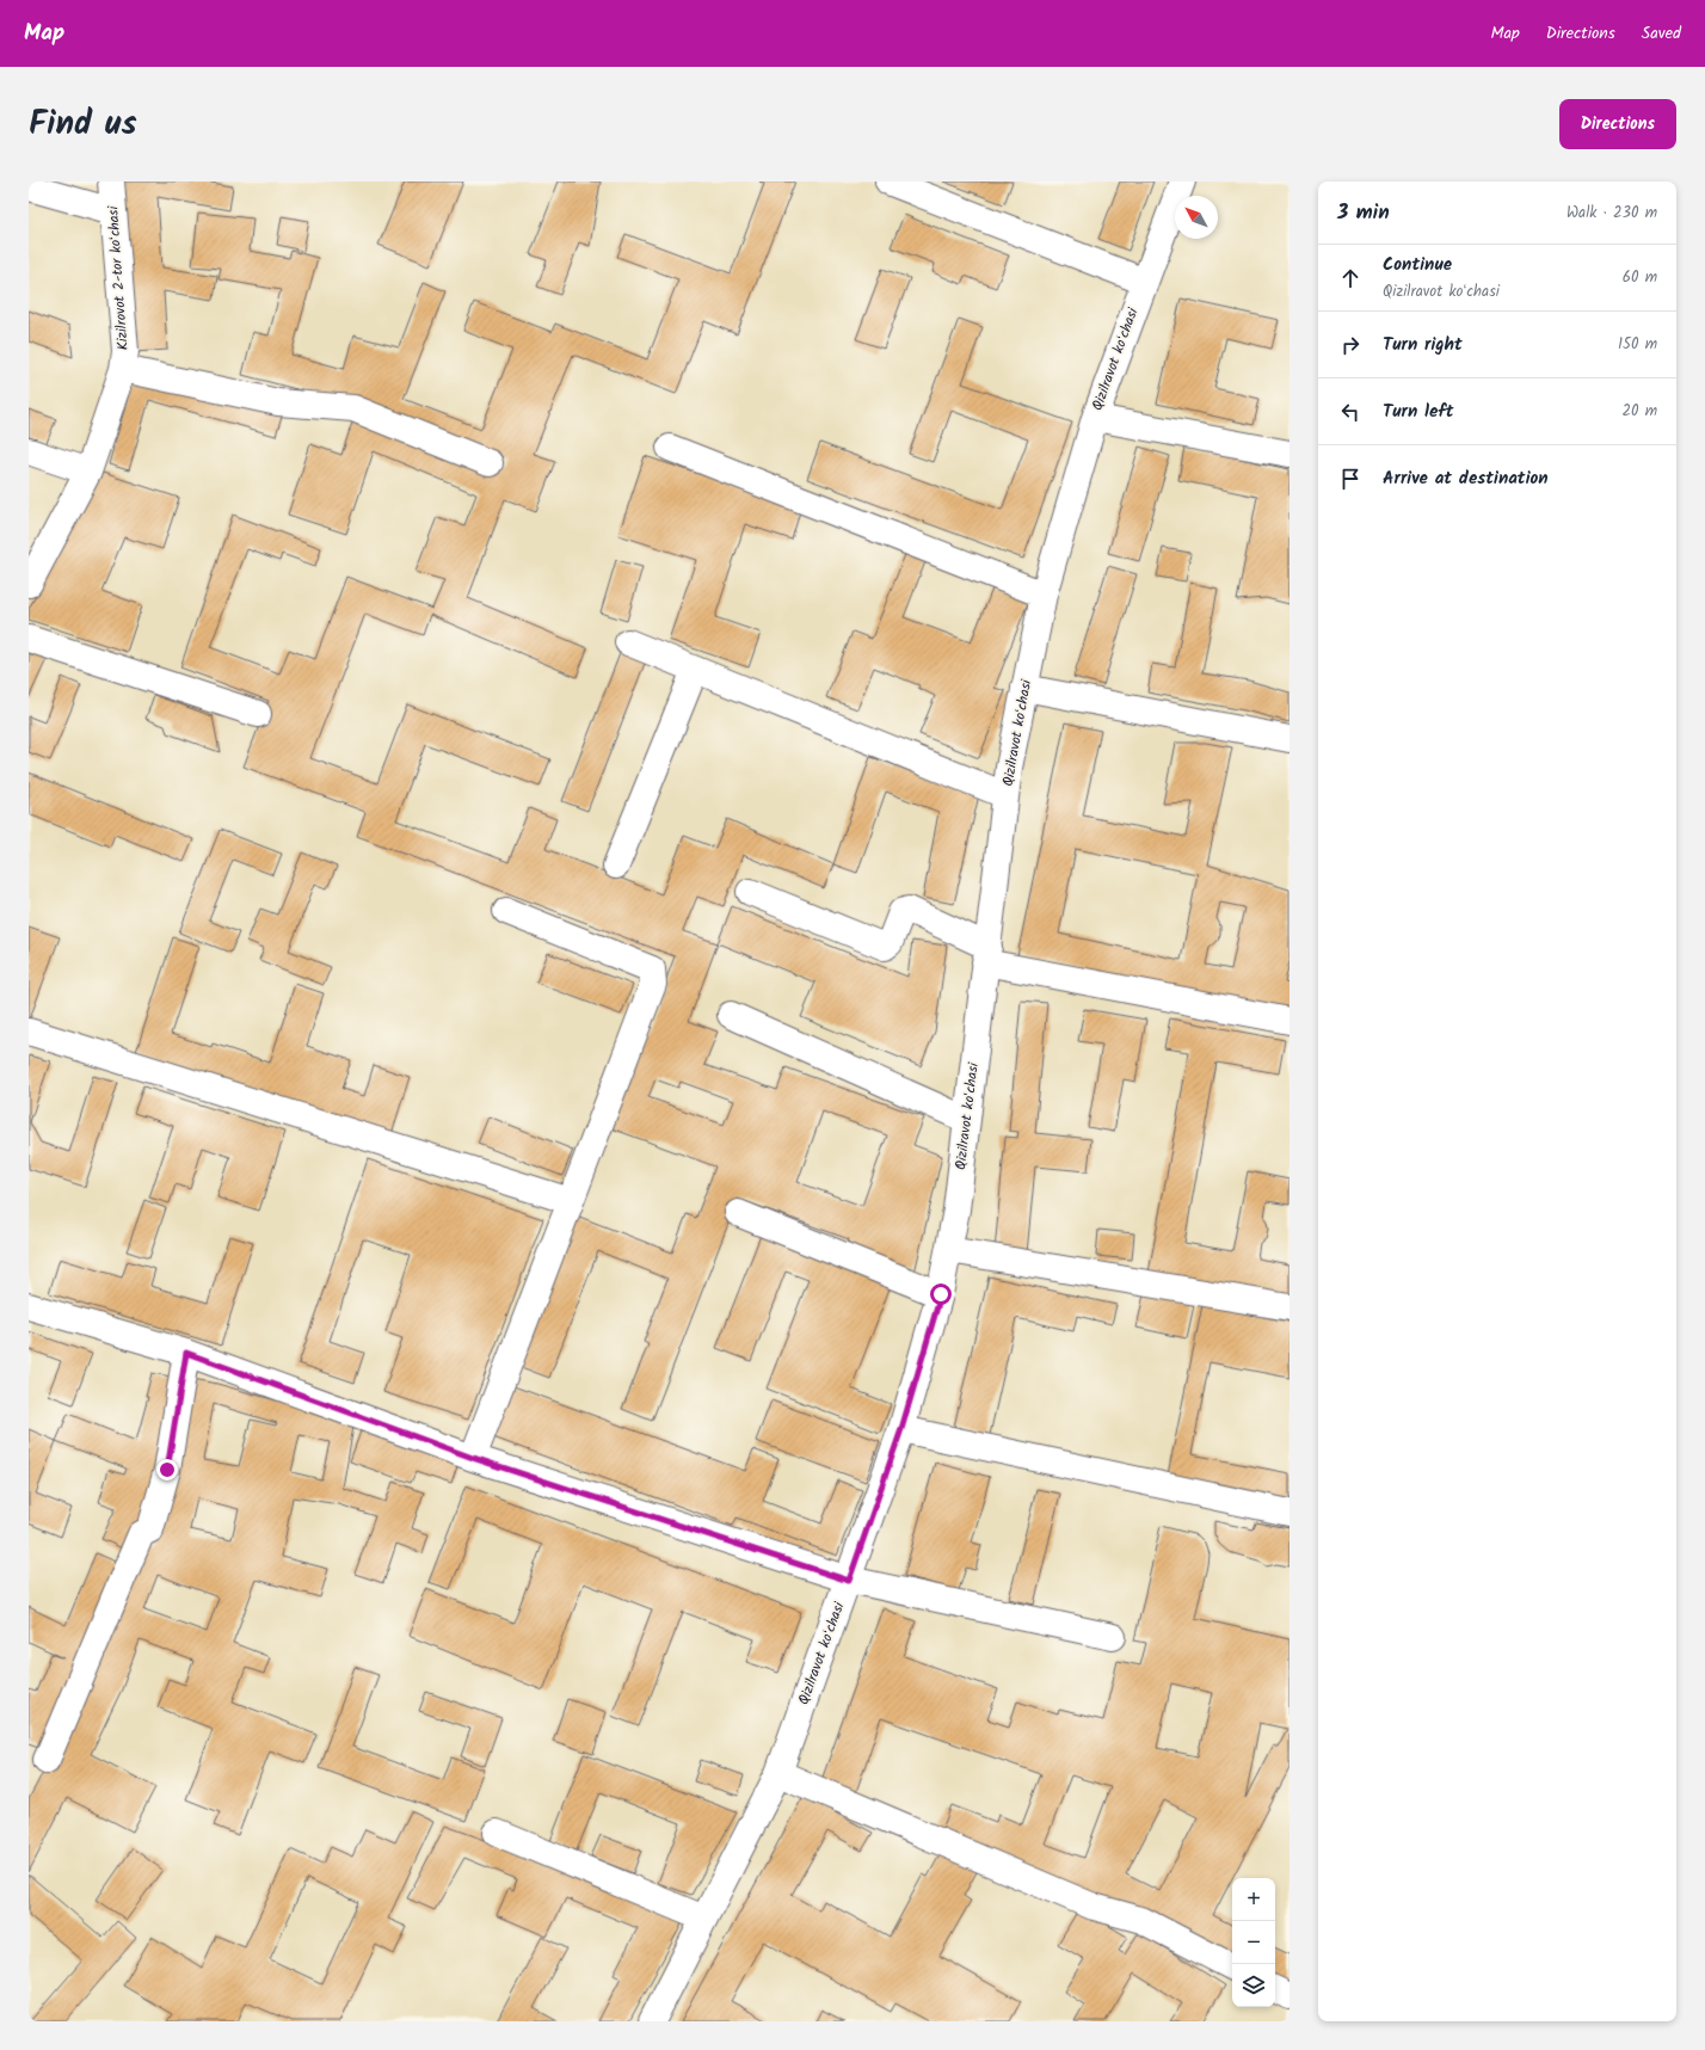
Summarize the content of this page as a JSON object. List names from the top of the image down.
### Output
{
  "streets": {
    "street": ["Kizilrovot 2-tor koʻchasi", "Qizilravot koʻchasi"]
  },
  "north": "top left",
  "page": {
    "header": "Map",
    "nav": ["Map", "Directions", "Saved"],
    "title": "Find us",
    "buttons": "Directions",
    "heading": ["3 min", "Walk · 230 m"],
    "list": [
      ["Continue", "Qizilravot koʻchasi", "60 m"],
      ["Turn right", "150 m"],
      ["Turn left", "20 m"],
      "Arrive at destination"
    ],
    "map_buttons": ["+", "−"]
  }
}
